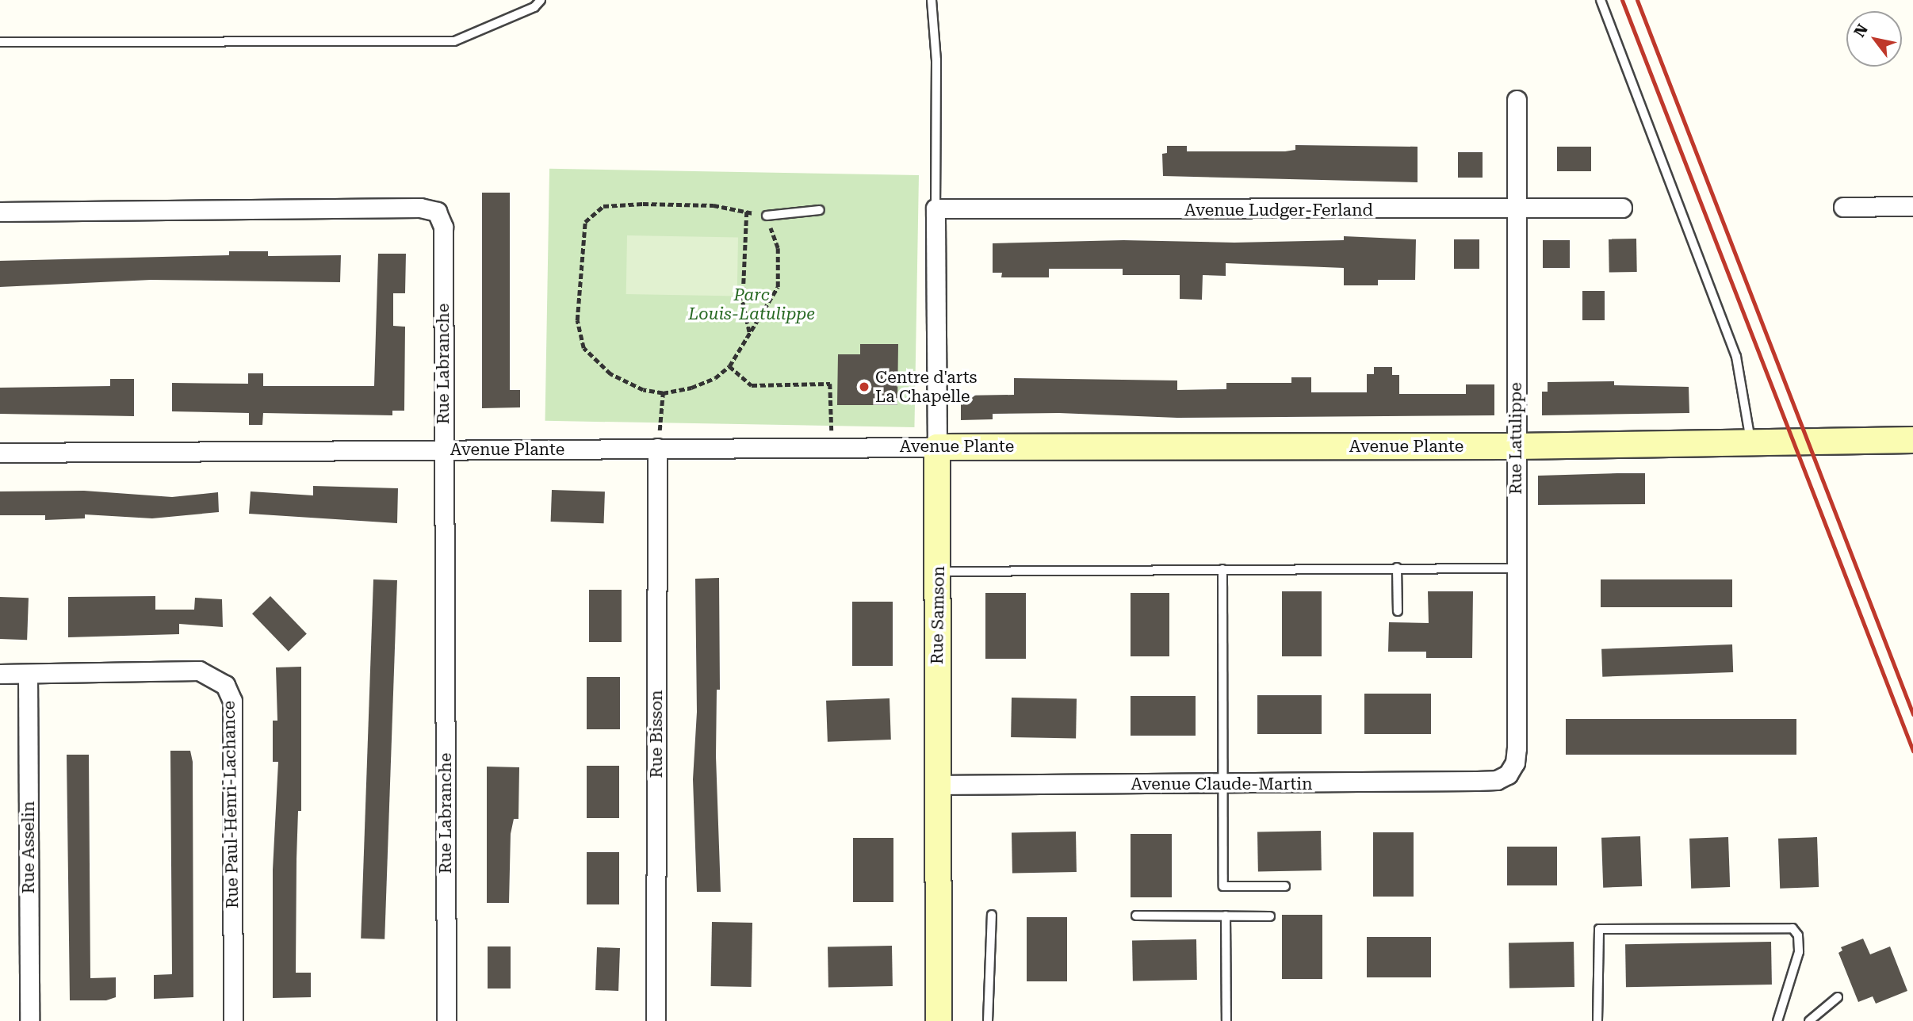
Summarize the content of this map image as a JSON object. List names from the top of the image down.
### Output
{
  "streets": {
    "street": [
      "Avenue Ludger-Ferland",
      "Rue Labranche",
      "Rue Latulippe",
      "Avenue Plante",
      "Rue Samson",
      "Rue Bisson",
      "Avenue Claude-Martin",
      "Rue Paul-Henri-Lachance",
      "Rue Asselin"
    ]
  },
  "crossings": [
    ["Avenue Ludger-Ferland", "Rue Latulippe"],
    ["Avenue Ludger-Ferland", "Rue Samson"],
    ["Rue Labranche", "Avenue Plante"],
    ["Rue Latulippe", "Avenue Plante"],
    ["Rue Latulippe", "Avenue Claude-Martin"],
    ["Avenue Plante", "Rue Samson"],
    ["Avenue Plante", "Rue Bisson"],
    ["Rue Samson", "Avenue Claude-Martin"],
    ["Rue Paul-Henri-Lachance", "Rue Asselin"]
  ],
  "parks": ["Parc Louis-Latulippe"],
  "places": ["Centre d'arts La Chapelle"],
  "north": "top left"
}
